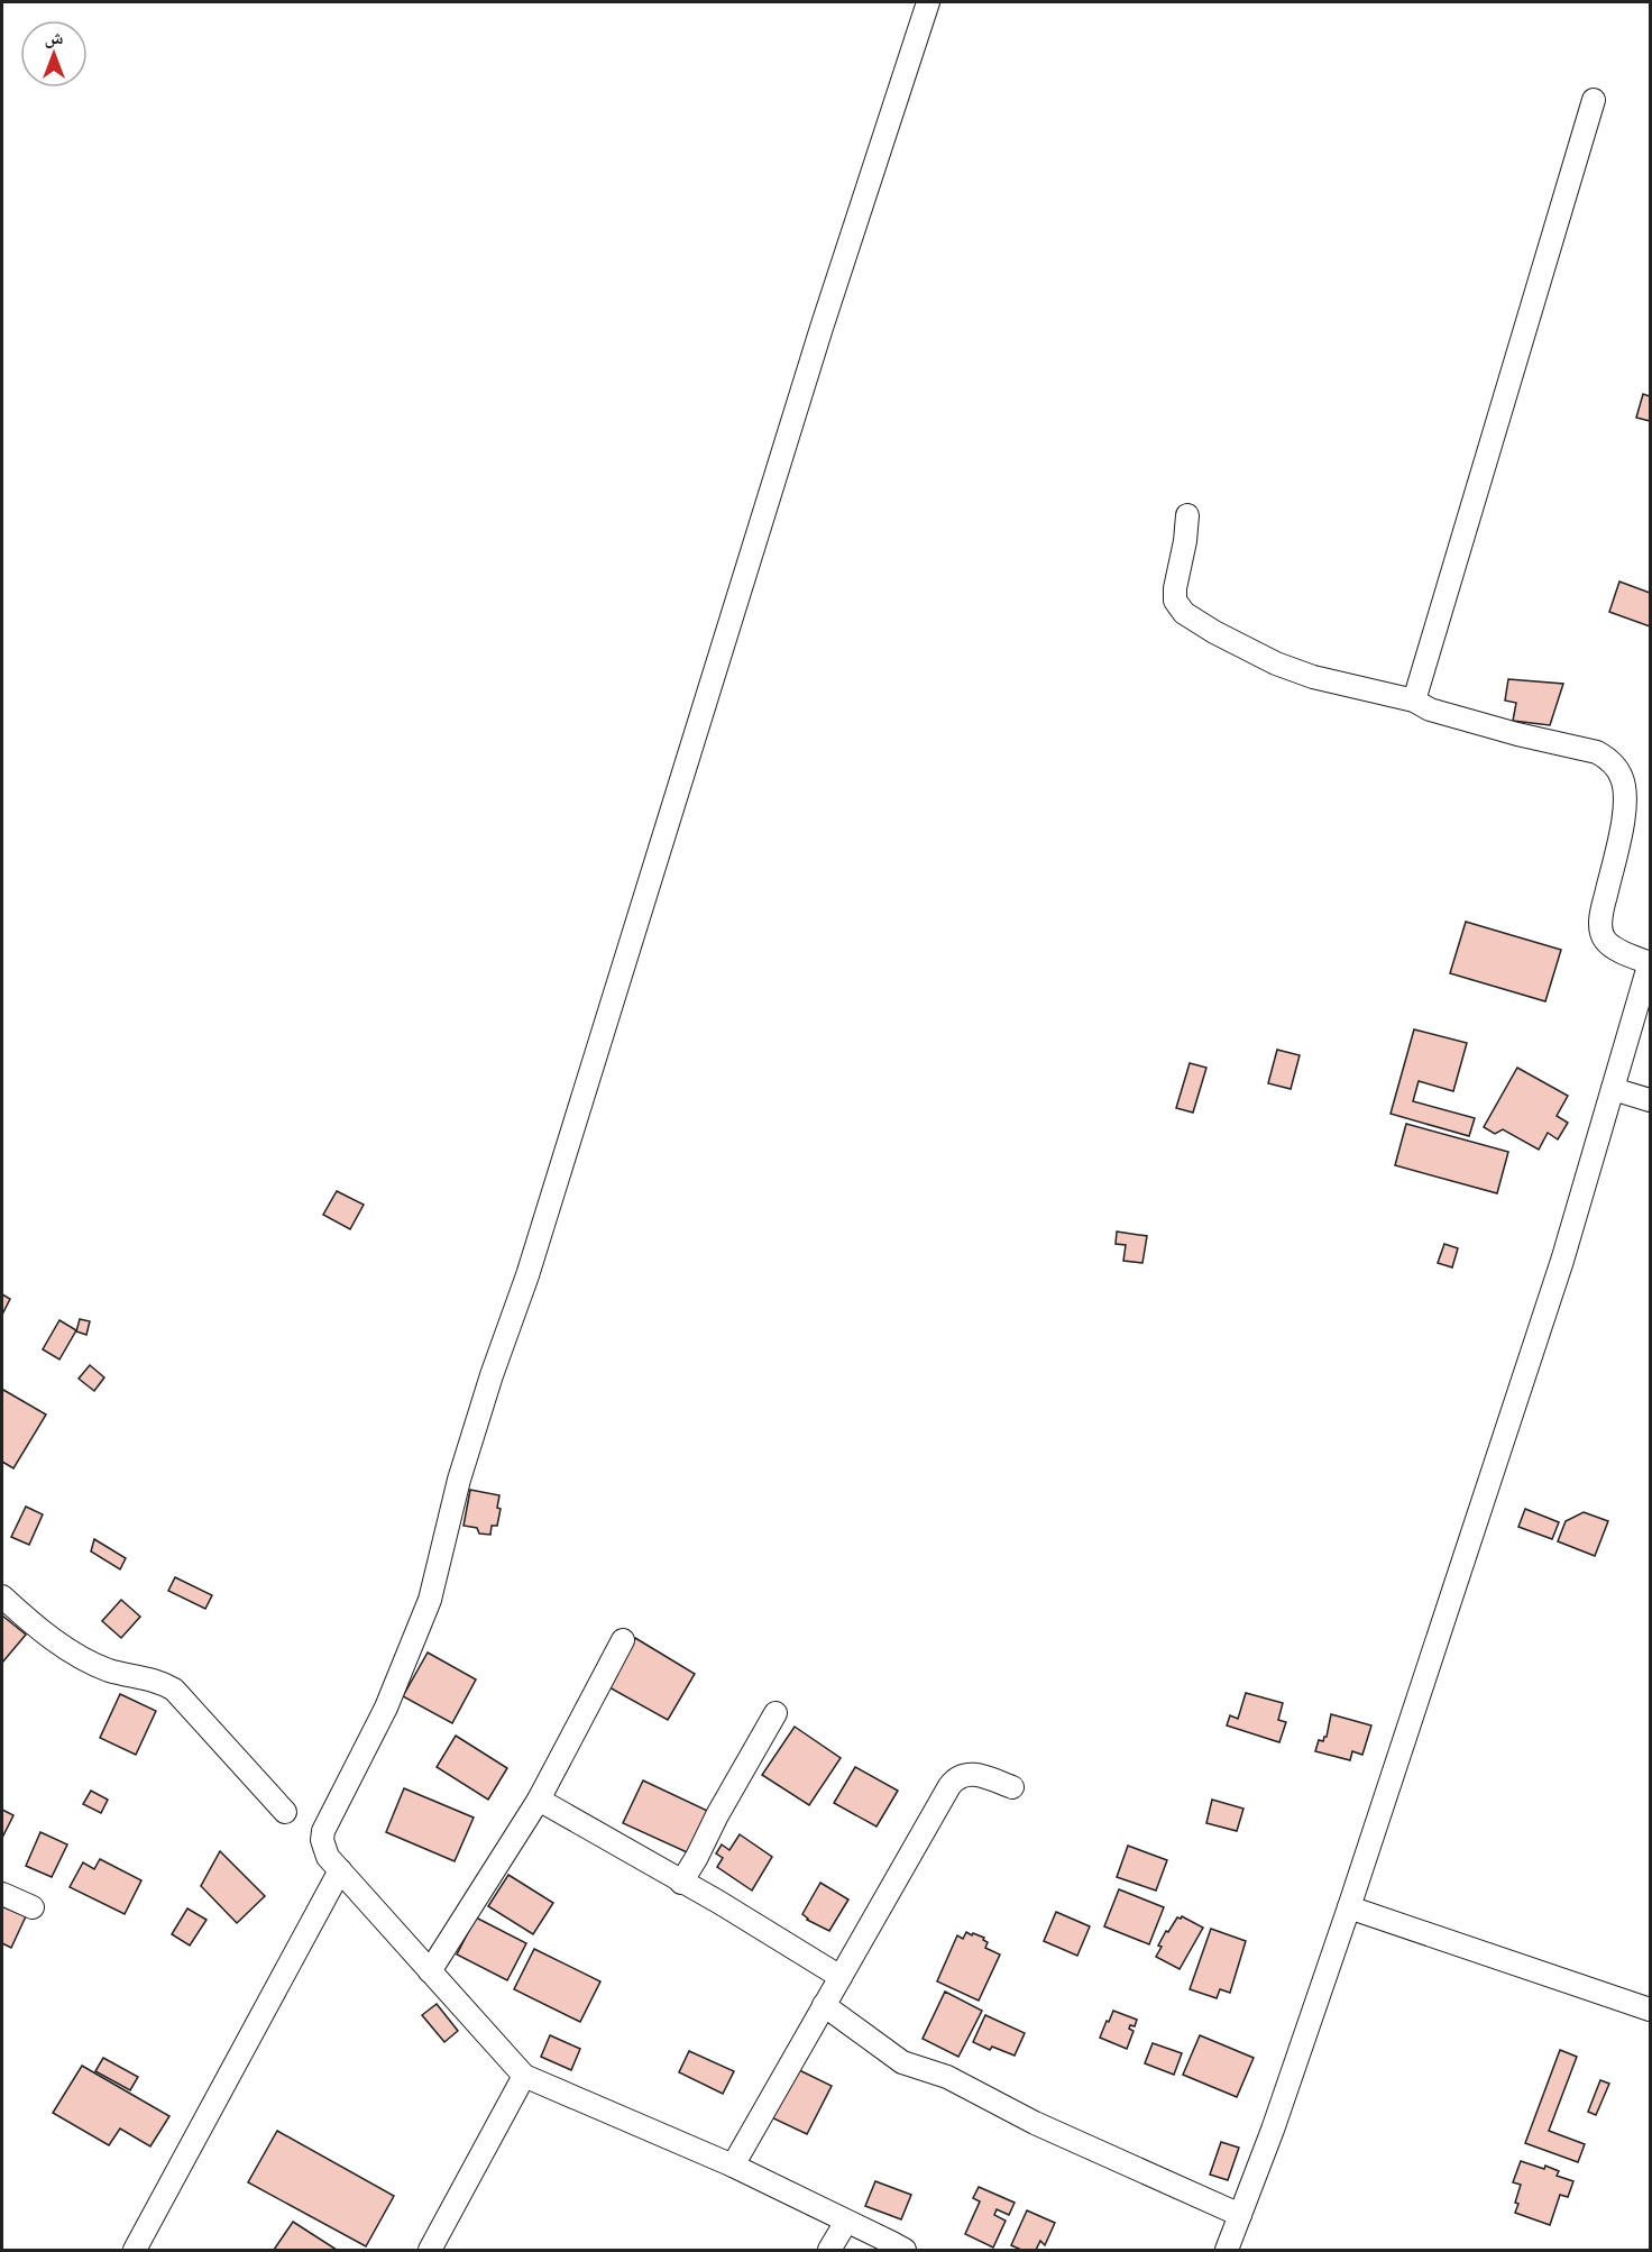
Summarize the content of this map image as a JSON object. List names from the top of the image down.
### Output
{
  "north": "top"
}
